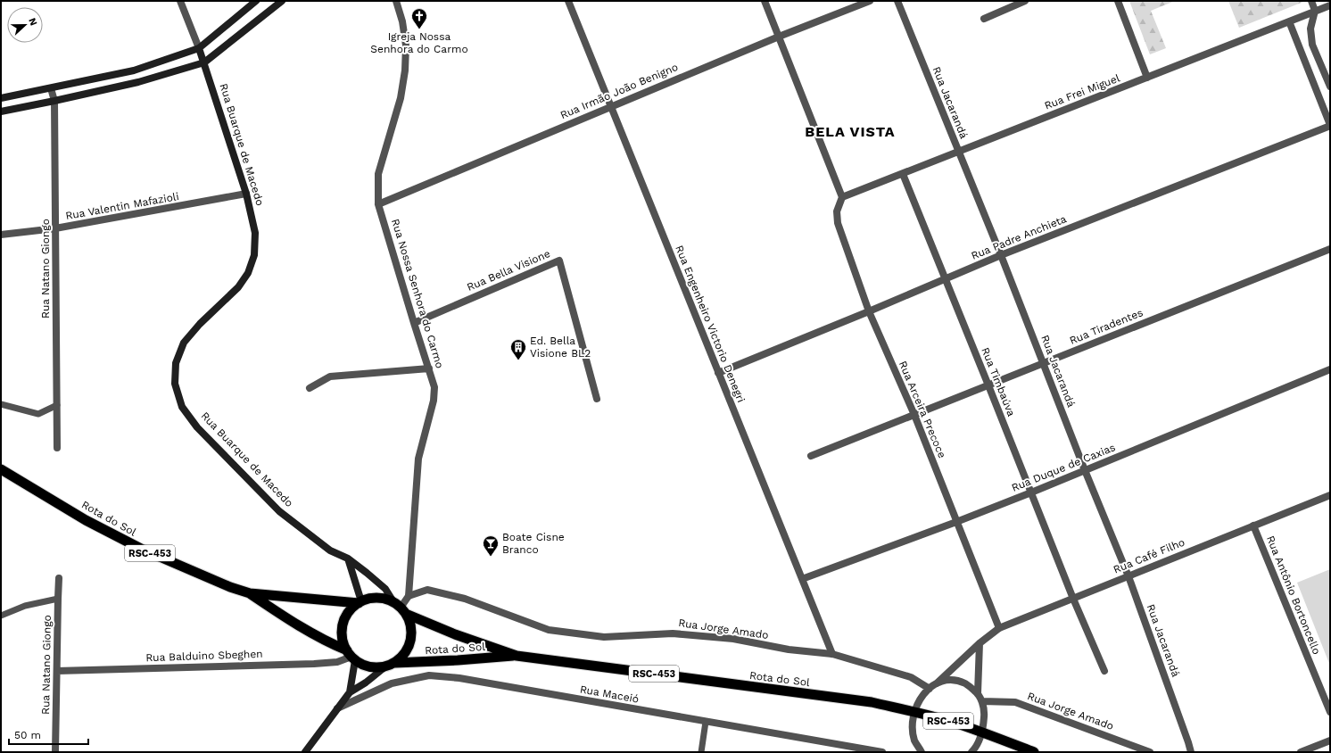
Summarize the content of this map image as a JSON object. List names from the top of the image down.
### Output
{
  "streets": {
    "highway": ["Rua Buarque de Macedo", "Rota do Sol", "RSC-453"],
    "street": [
      "Rua Irmão João Benigno",
      "Rua Frei Miguel",
      "Rua Jacarandá",
      "Rua Valentin Mafazioli",
      "Rua Padre Anchieta",
      "Rua Natano Giongo",
      "Rua Bella Visione",
      "Rua Nossa Senhora do Carmo",
      "Rua Engenheiro Victorio Denegri",
      "Rua Tiradentes",
      "Rua Timbaúva",
      "Rua Arceira Precoce",
      "Rua Duque de Caxias",
      "Rua Café Filho",
      "Rua Antônio Bortoncello",
      "Rua Jorge Amado",
      "Rua Balduino Sbeghen",
      "Rua Maceió"
    ]
  },
  "crossings": [
    ["Rua Irmão João Benigno", "Rua Nossa Senhora do Carmo"],
    ["Rua Irmão João Benigno", "Rua Engenheiro Victorio Denegri"],
    ["Rua Frei Miguel", "Rua Jacarandá"],
    ["Rua Frei Miguel", "Rua Timbaúva"],
    ["Rua Frei Miguel", "Rua Arceira Precoce"],
    ["Rua Jacarandá", "Rua Padre Anchieta"],
    ["Rua Jacarandá", "Rua Tiradentes"],
    ["Rua Jacarandá", "Rua Duque de Caxias"],
    ["Rua Jacarandá", "Rua Café Filho"],
    ["Rua Buarque de Macedo", "Rua Valentin Mafazioli"],
    ["Rua Buarque de Macedo", "Rota do Sol"],
    ["Rua Buarque de Macedo", "RSC-453"],
    ["Rua Buarque de Macedo", "Rua Balduino Sbeghen"],
    ["Rua Buarque de Macedo", "Rua Maceió"],
    ["Rua Valentin Mafazioli", "Rua Natano Giongo"],
    ["Rua Padre Anchieta", "Rua Engenheiro Victorio Denegri"],
    ["Rua Padre Anchieta", "Rua Timbaúva"],
    ["Rua Padre Anchieta", "Rua Arceira Precoce"],
    ["Rua Natano Giongo", "Rua Balduino Sbeghen"],
    ["Rua Bella Visione", "Rua Nossa Senhora do Carmo"],
    ["Rua Nossa Senhora do Carmo", "Rua Jorge Amado"],
    ["Rua Engenheiro Victorio Denegri", "Rua Duque de Caxias"],
    ["Rua Engenheiro Victorio Denegri", "Rua Jorge Amado"],
    ["Rua Tiradentes", "Rua Timbaúva"],
    ["Rua Tiradentes", "Rua Arceira Precoce"],
    ["Rua Timbaúva", "Rua Duque de Caxias"],
    ["Rua Timbaúva", "Rua Café Filho"],
    ["Rua Arceira Precoce", "Rua Duque de Caxias"],
    ["Rua Arceira Precoce", "Rua Café Filho"],
    ["Rota do Sol", "RSC-453"],
    ["Rota do Sol", "Rua Café Filho"],
    ["Rota do Sol", "Rua Balduino Sbeghen"],
    ["RSC-453", "Rua Balduino Sbeghen"],
    ["Rua Café Filho", "Rua Antônio Bortoncello"],
    ["Rua Café Filho", "Rua Jorge Amado"]
  ],
  "districts": ["BELA VISTA"],
  "places": {
    "church": ["Igreja Nossa Senhora do Carmo"],
    "building": ["Ed. Bella Visione BL2"],
    "bar": ["Boate Cisne Branco"]
  },
  "scale_bar": "50 m",
  "north": "right"
}
